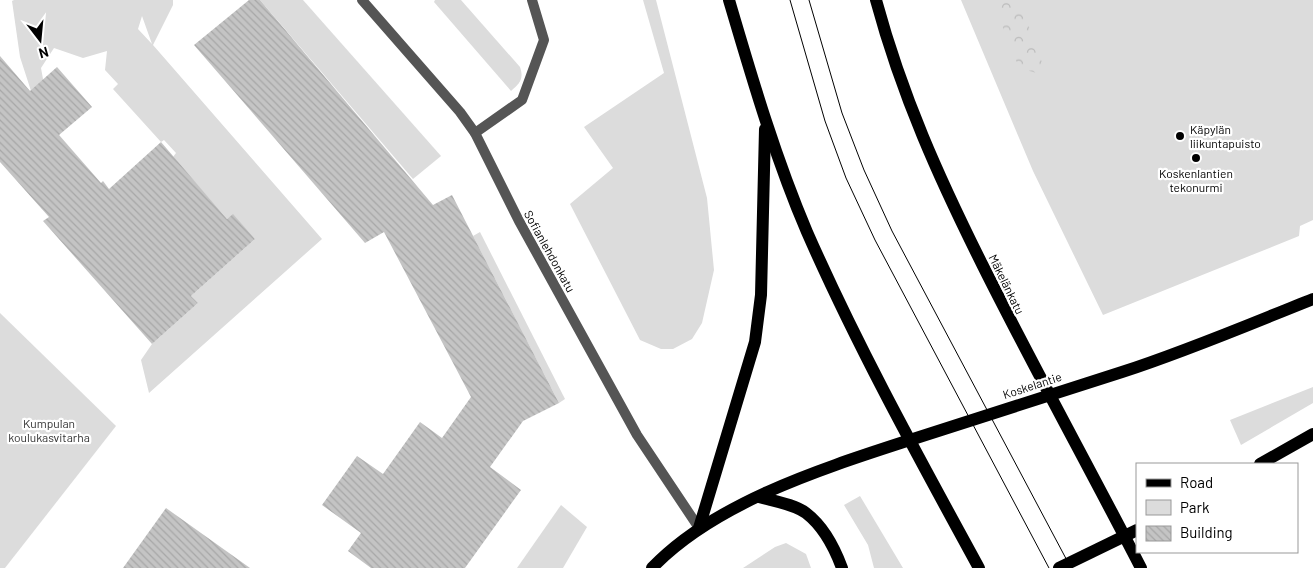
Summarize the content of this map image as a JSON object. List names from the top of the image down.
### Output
{
  "streets": {
    "main road": ["Mäkelänkatu", "Koskelantie"],
    "street": ["Sofianlehdonkatu"]
  },
  "crossings": [
    ["Sofianlehdonkatu", "Koskelantie"],
    ["Mäkelänkatu", "Koskelantie"]
  ],
  "parks": ["Kumpulan koulukasvitarha"],
  "places": ["Käpylän liikuntapuisto", "Koskenlantien tekonurmi"],
  "legend": ["Road", "Park", "Building"],
  "north": "bottom"
}
